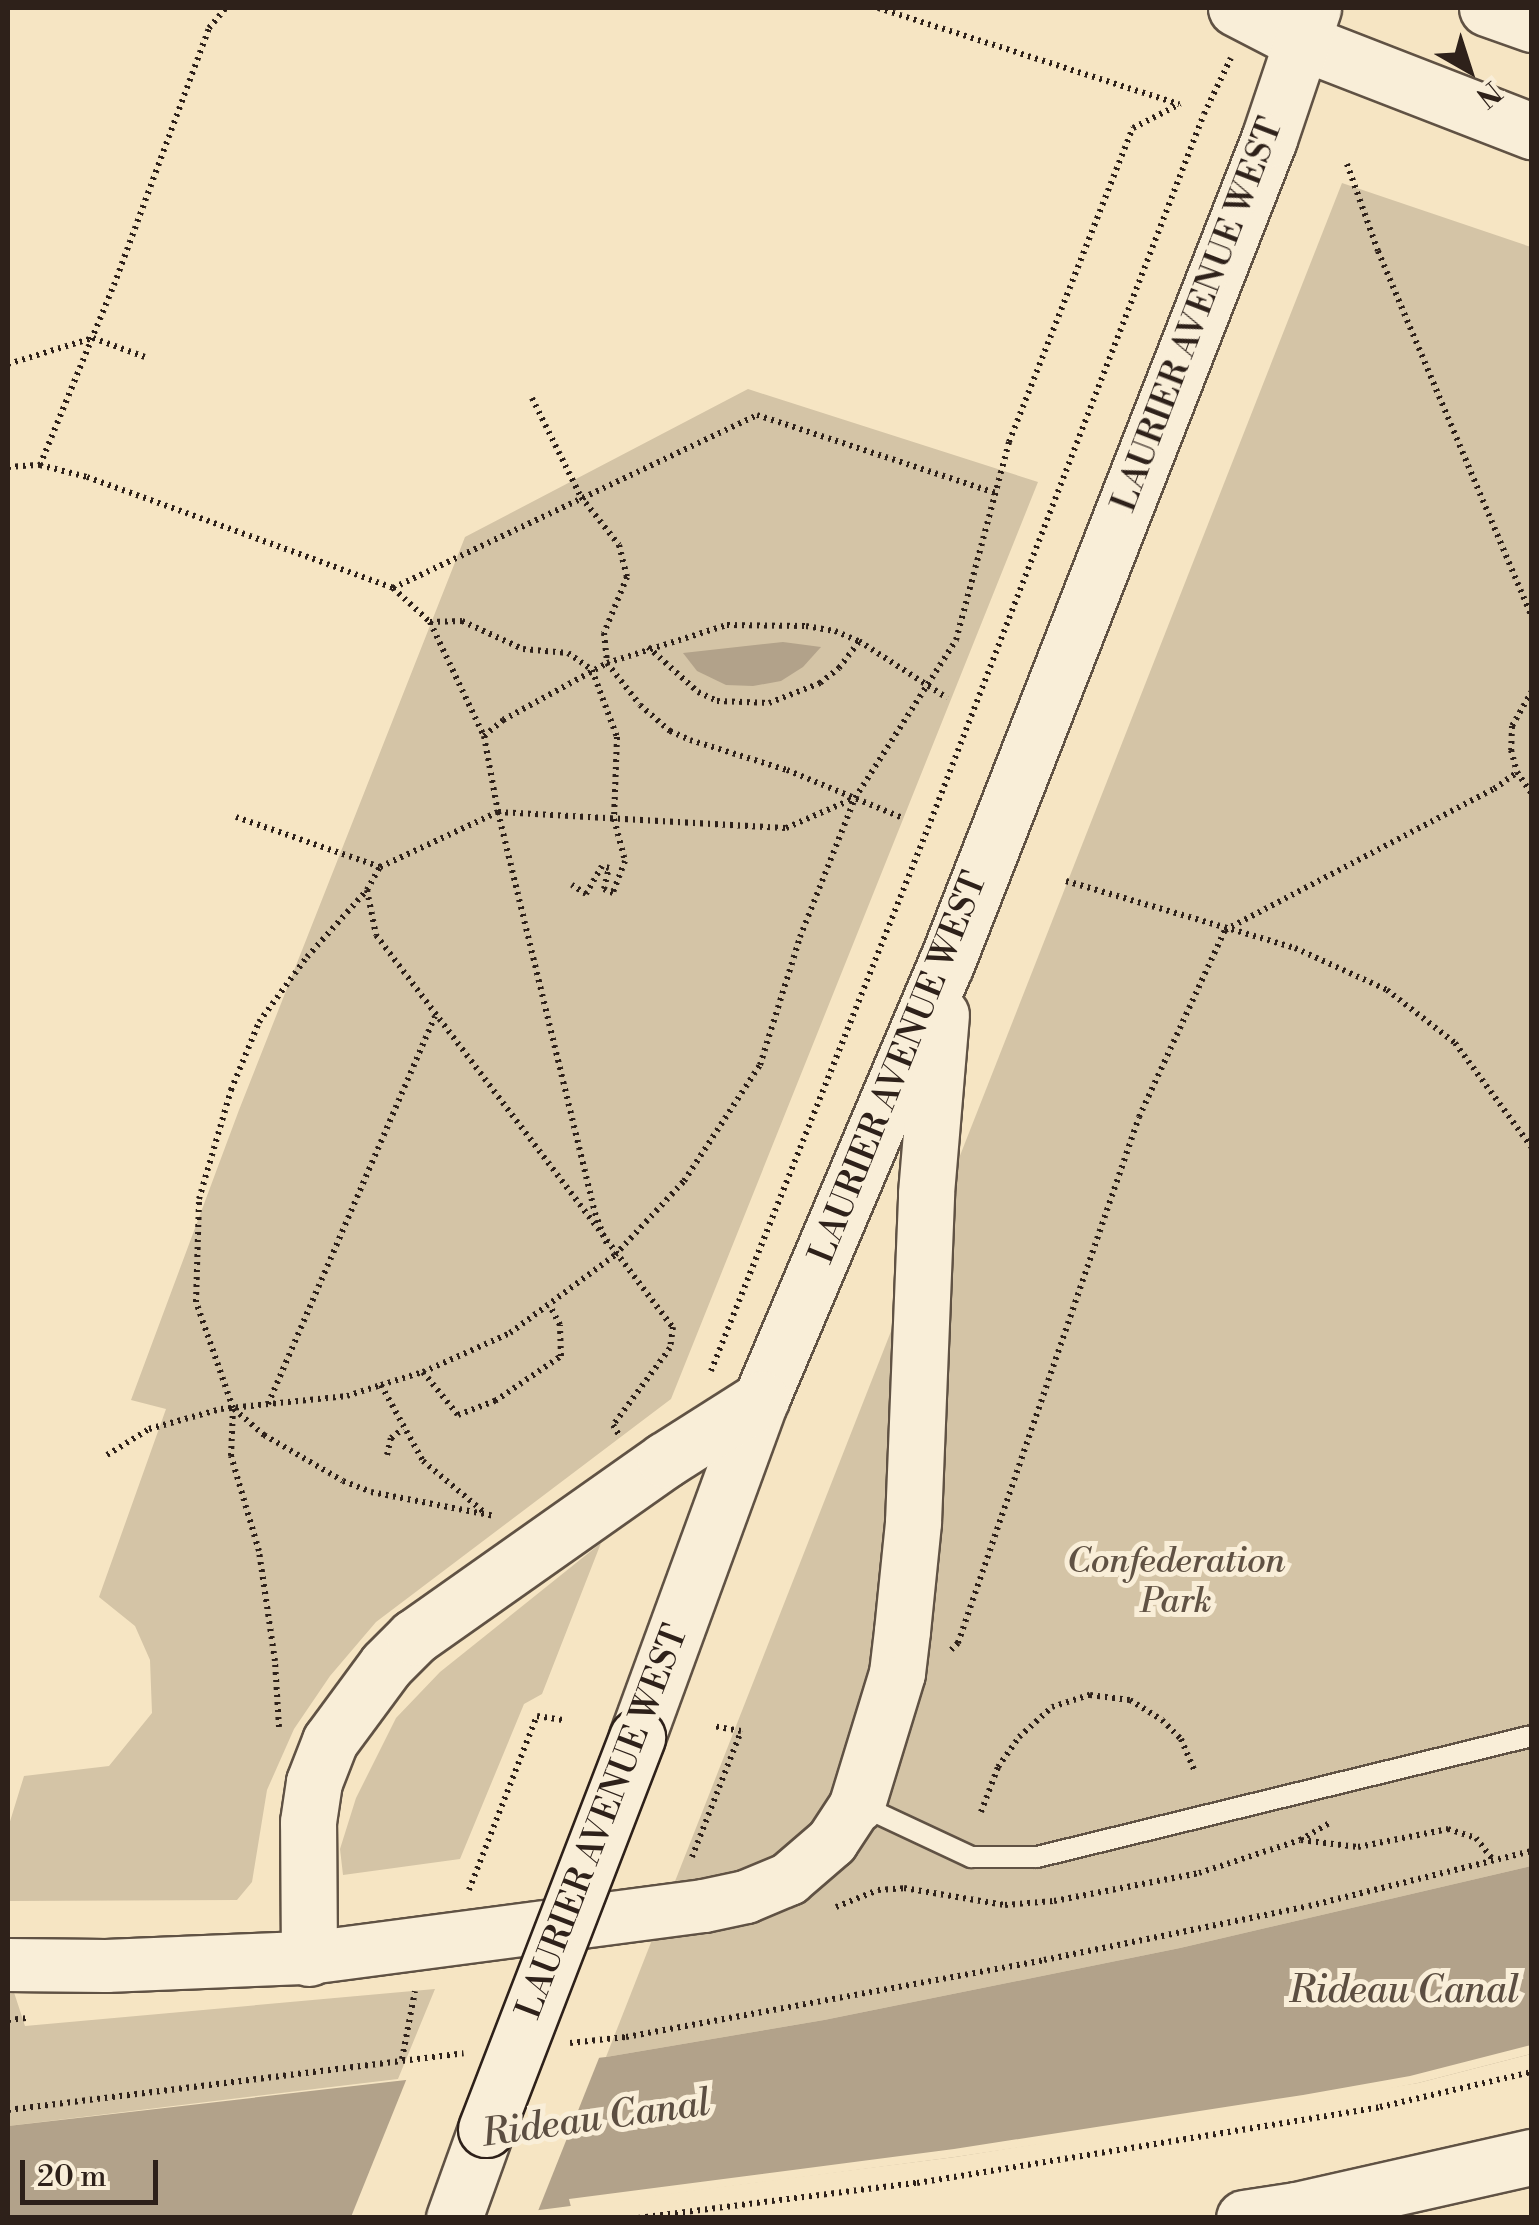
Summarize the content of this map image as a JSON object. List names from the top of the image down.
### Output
{
  "streets": {
    "main road": ["LAURIER AVENUE WEST"]
  },
  "water": ["Rideau Canal"],
  "parks": ["Confederation Park"],
  "scale_bar": "20 m",
  "north": "bottom right"
}
